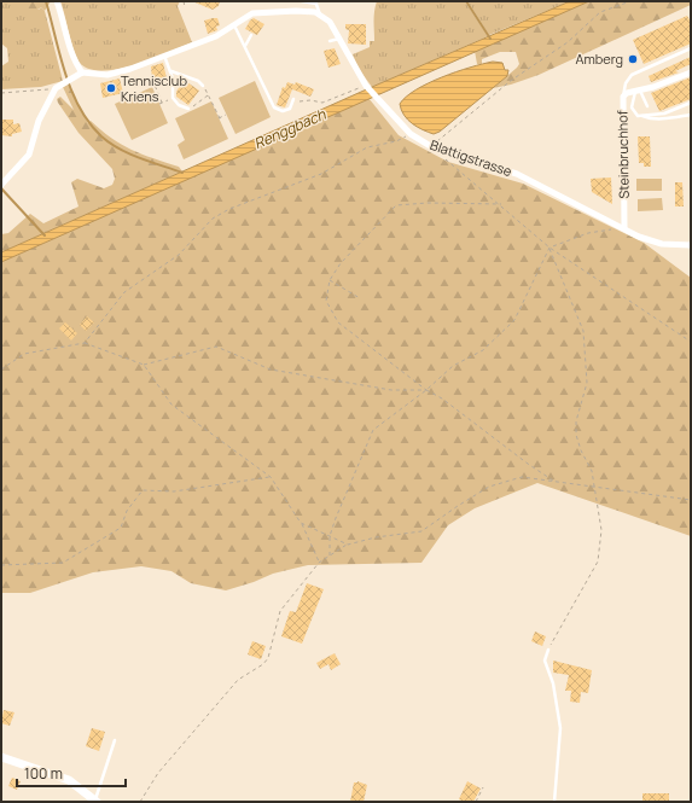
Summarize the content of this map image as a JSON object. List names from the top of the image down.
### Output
{
  "streets": {
    "street": ["Steinbruchhof", "Blattigstrasse"]
  },
  "crossings": [
    ["Steinbruchhof", "Blattigstrasse"]
  ],
  "water": ["Renggbach"],
  "places": ["Amberg", "Tennisclub Kriens"],
  "scale_bar": "100 m"
}
